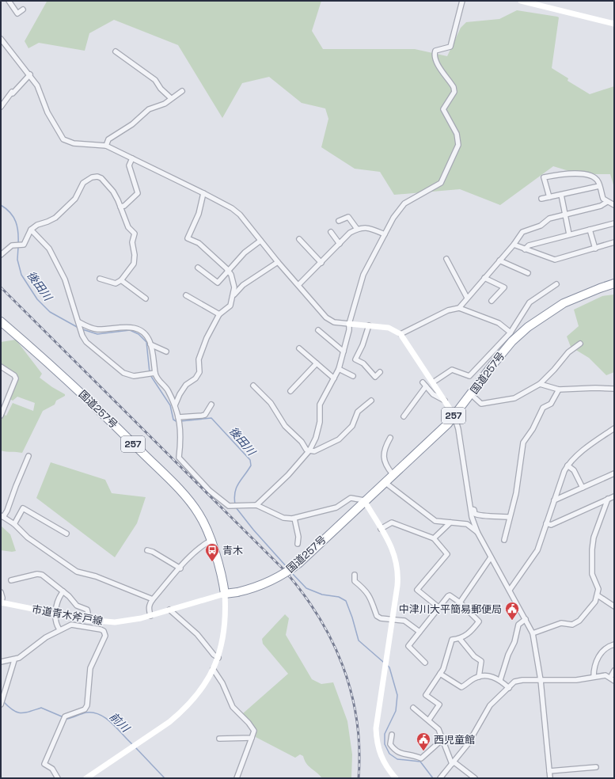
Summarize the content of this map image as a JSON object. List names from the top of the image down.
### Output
{
  "streets": {
    "highway": ["国道257号", "257"],
    "street": ["市道青木斧戸線"]
  },
  "crossings": [
    ["国道257号", "市道青木斧戸線"]
  ],
  "water": ["後田川", "前川"],
  "places": {
    "bus stop": ["青木"],
    "public building": ["中津川大平簡易郵便局", "西児童館"]
  }
}
